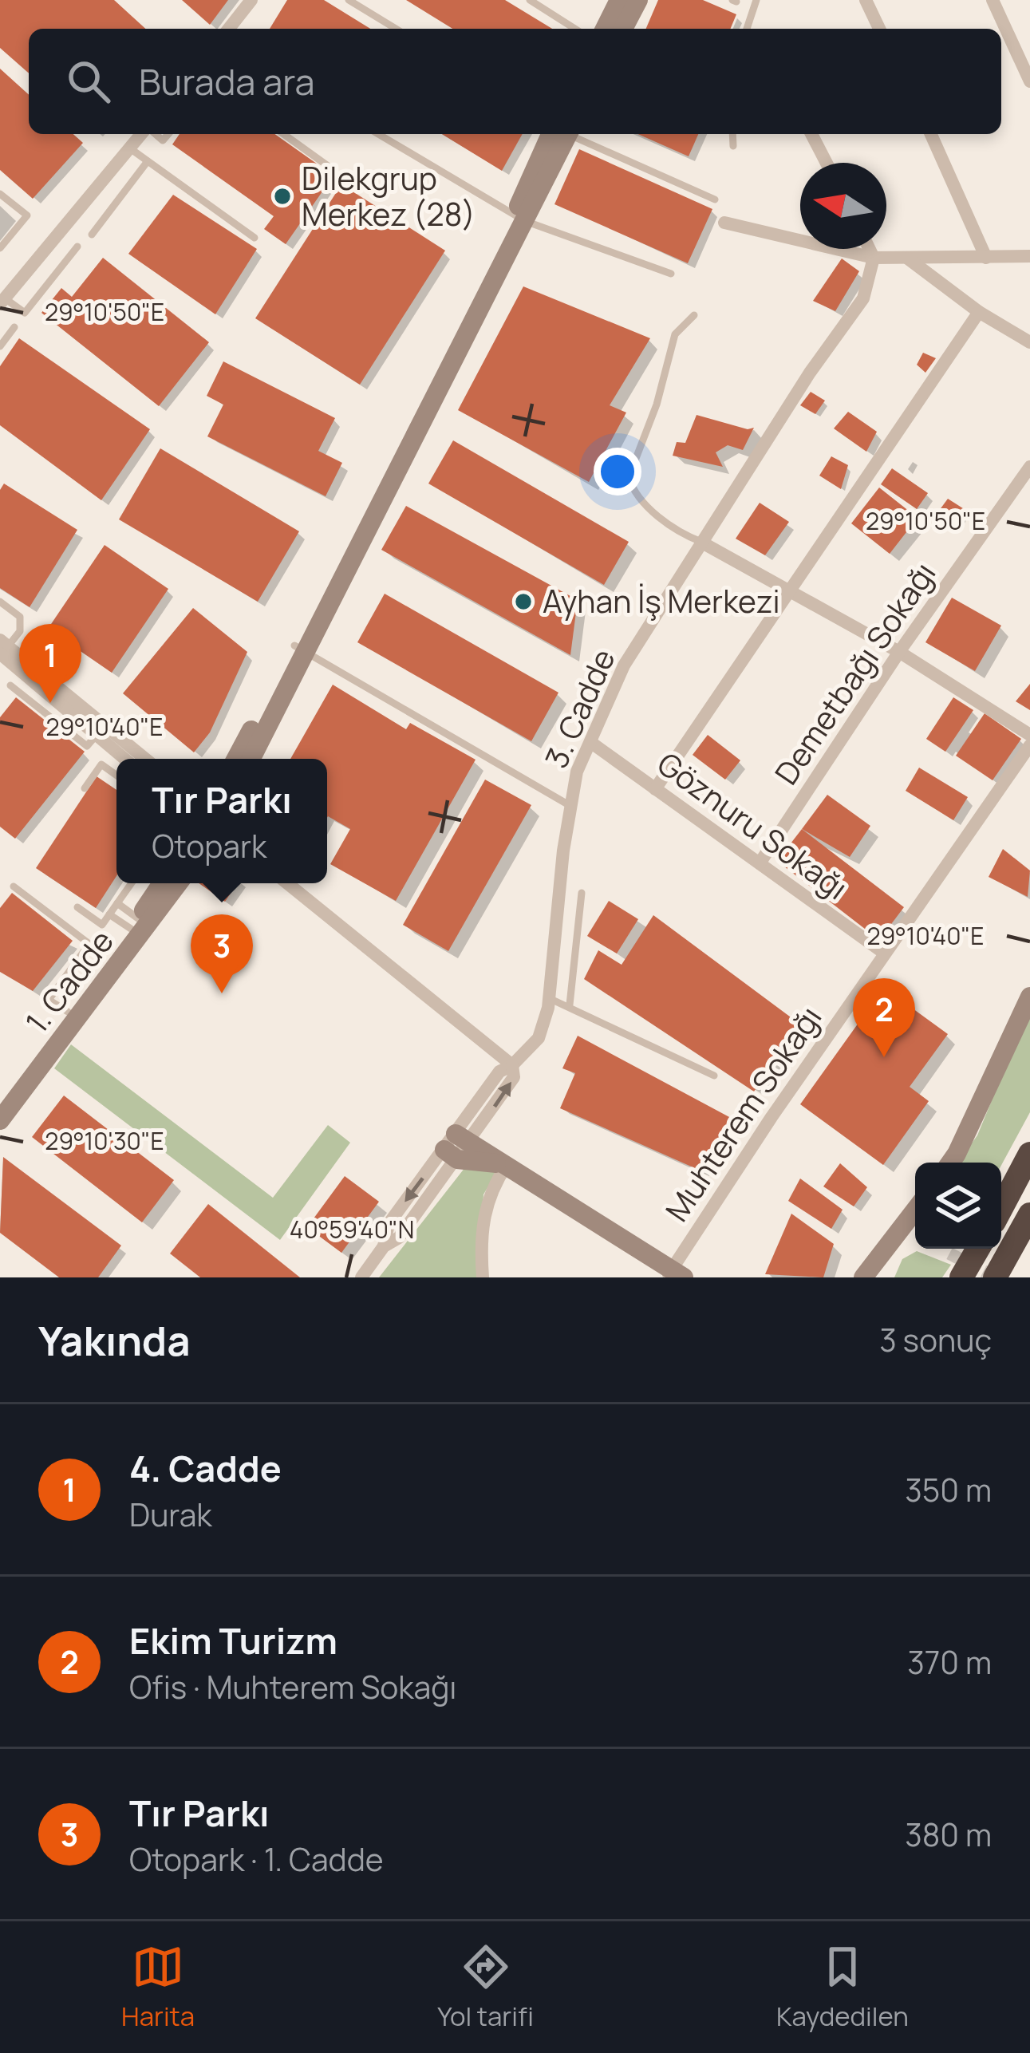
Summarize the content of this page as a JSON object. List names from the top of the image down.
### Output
{
  "streets": {
    "street": [
      "Demetbağı Sokağı",
      "3. Cadde",
      "Göznuru Sokağı",
      "1. Cadde",
      "Muhterem Sokağı"
    ]
  },
  "crossings": [
    ["Demetbağı Sokağı", "Göznuru Sokağı"],
    ["3. Cadde", "Göznuru Sokağı"],
    ["Göznuru Sokağı", "Muhterem Sokağı"]
  ],
  "places": ["Dilekgrup Merkez (28)", "Ayhan İş Merkezi"],
  "north": "left",
  "page": {
    "search": "Burada ara",
    "pins": ["1", "3", "2"],
    "popup": ["Tır Parkı", "Otopark"],
    "heading": ["Yakında", "3 sonuç"],
    "list": [
      {
        "mark": "1",
        "name": "4. Cadde",
        "note": "Durak",
        "value": "350 m"
      },
      {
        "mark": "2",
        "name": "Ekim Turizm",
        "note": "Ofis · Muhterem Sokağı",
        "value": "370 m"
      },
      {
        "mark": "3",
        "name": "Tır Parkı",
        "note": "Otopark · 1. Cadde",
        "value": "380 m"
      }
    ],
    "nav": ["Harita", "Yol tarifi", "Kaydedilen"]
  },
  "coordinates": [
    "29°10'50\"E",
    "29°10'40\"E",
    "29°10'30\"E",
    "40°59'40\"N"
  ]
}
